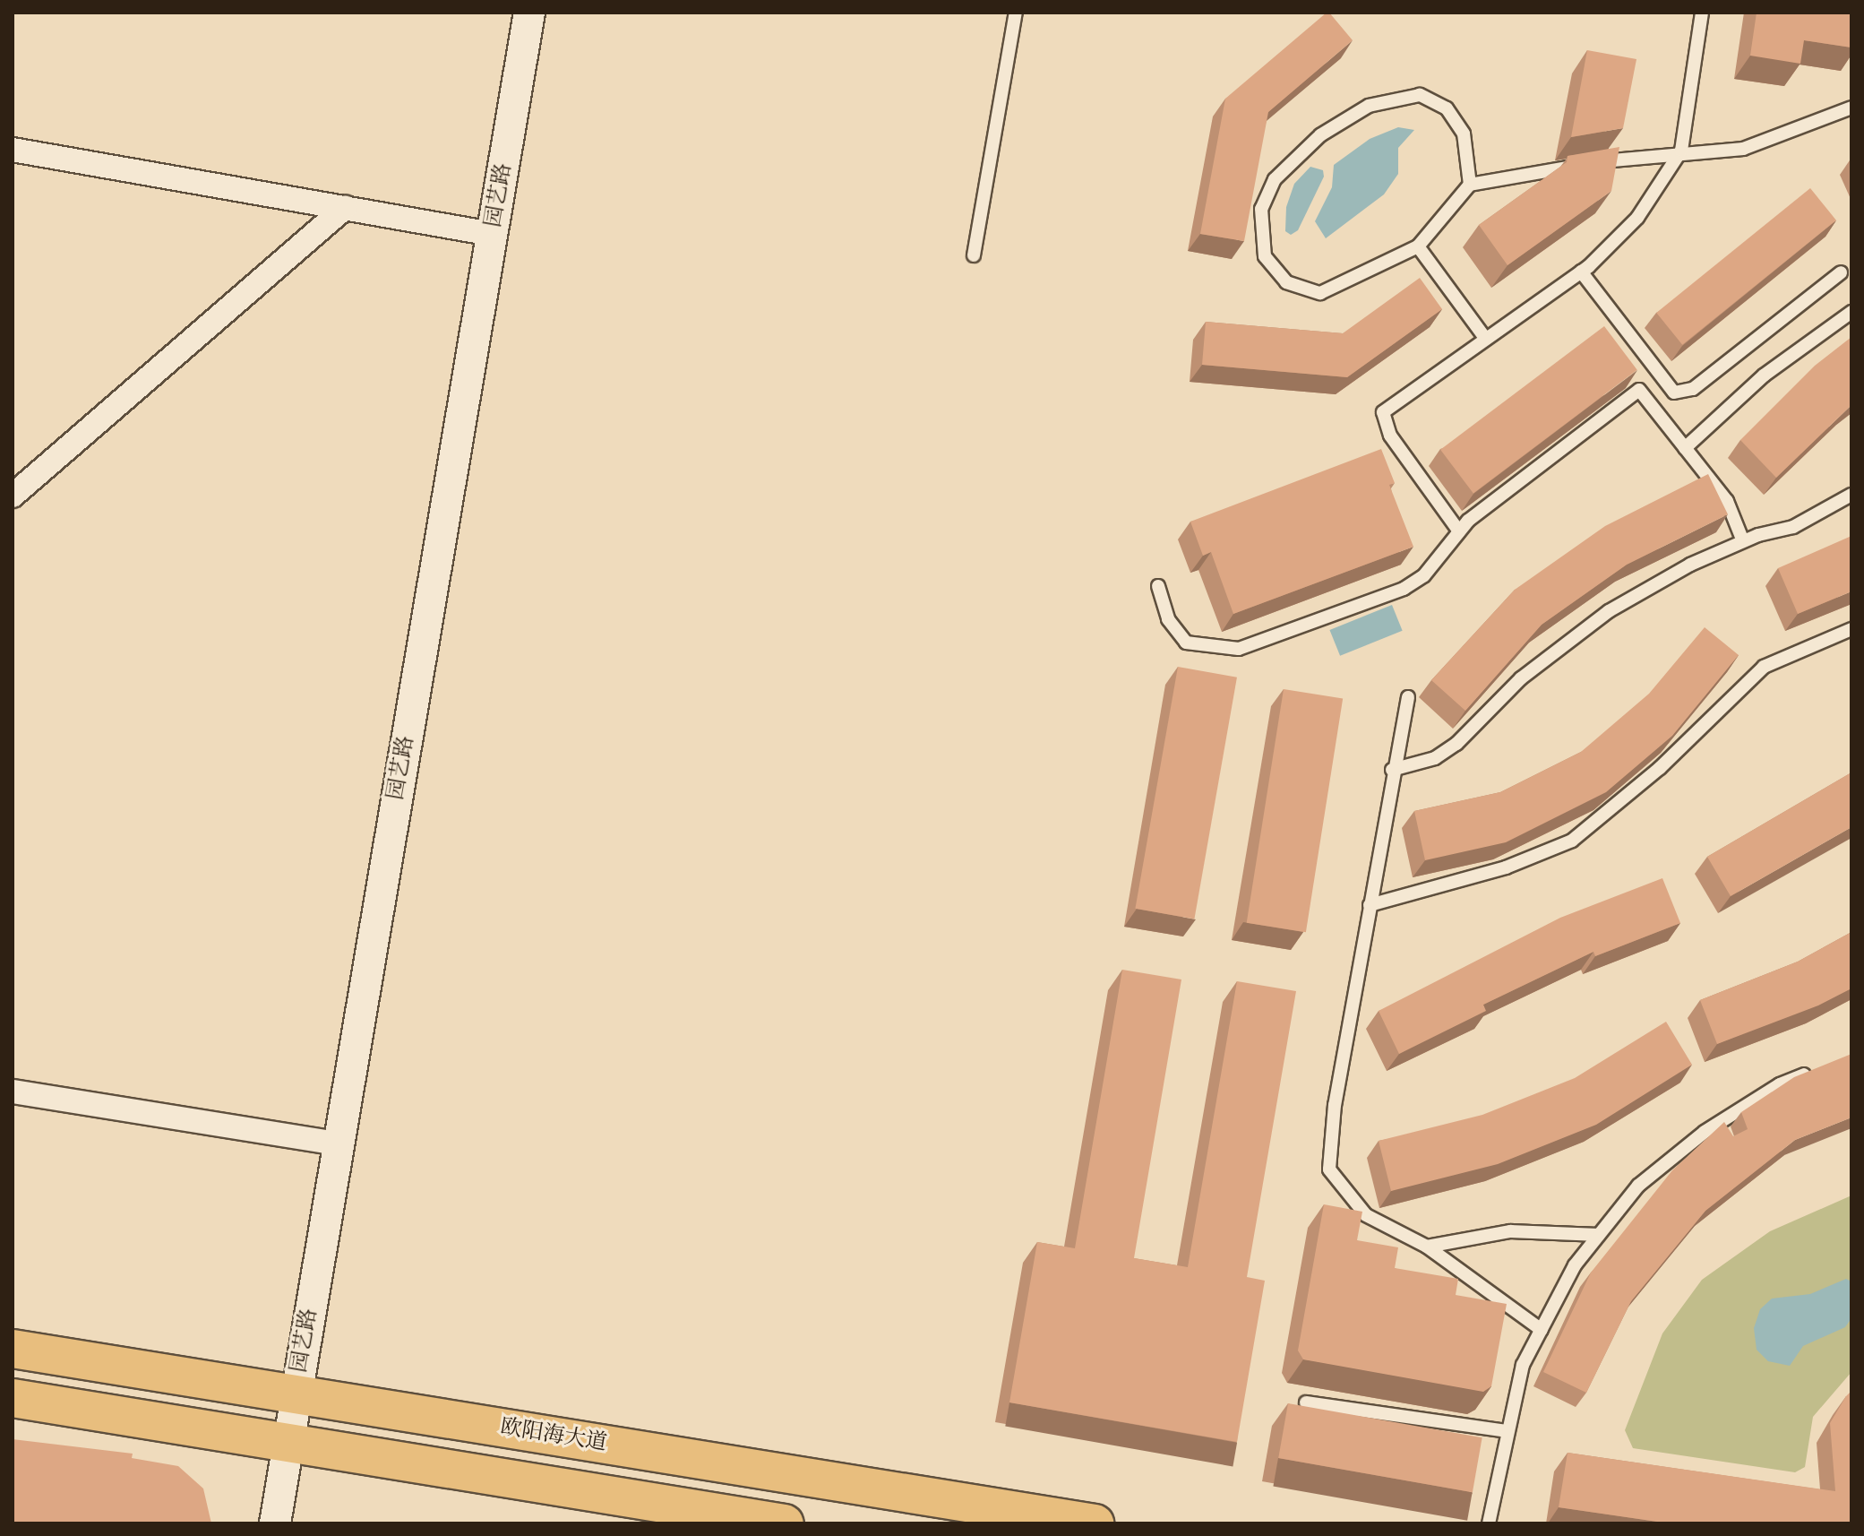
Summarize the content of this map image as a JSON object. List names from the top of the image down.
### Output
{
  "streets": {
    "main road": ["欧阳海大道"],
    "street": ["园艺路"]
  },
  "crossings": [
    ["园艺路", "欧阳海大道"]
  ]
}
